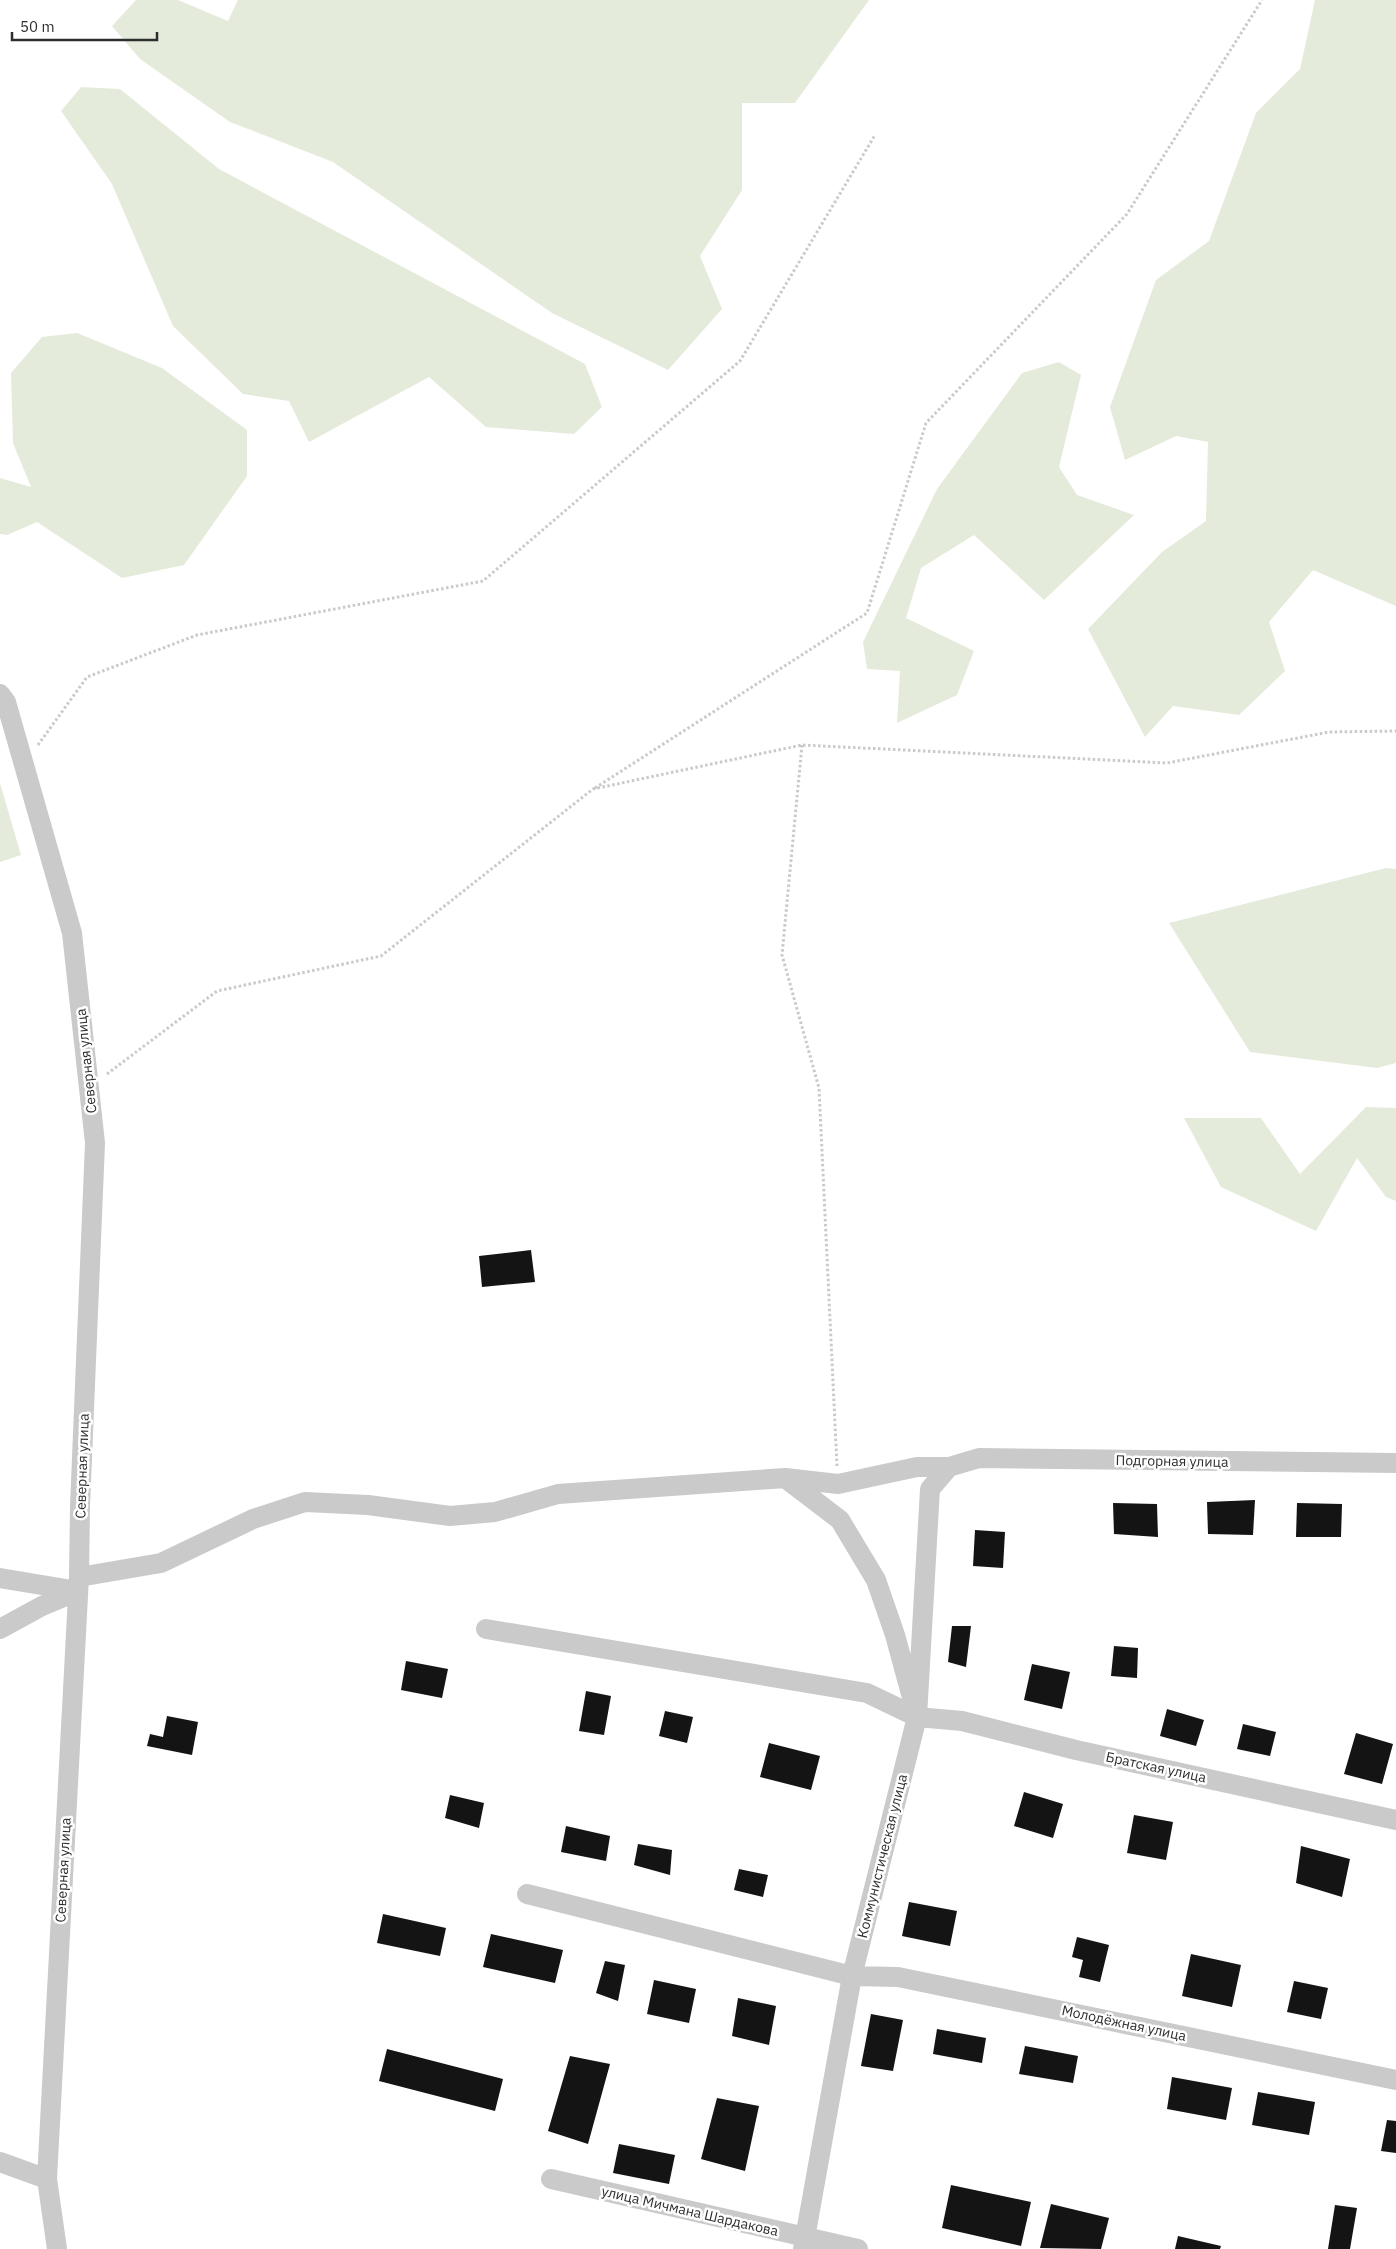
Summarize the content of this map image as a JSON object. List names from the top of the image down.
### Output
{
  "streets": {
    "street": [
      "Северная улица",
      "Подгорная улица",
      "Братская улица",
      "Коммунистическая улица",
      "Молодёжная улица",
      "улица Мичмана Шардакова"
    ]
  },
  "crossings": [
    ["Северная улица", "Подгорная улица"],
    ["Подгорная улица", "Коммунистическая улица"],
    ["Братская улица", "Коммунистическая улица"],
    ["Коммунистическая улица", "Молодёжная улица"],
    ["Коммунистическая улица", "улица Мичмана Шардакова"]
  ],
  "scale_bar": "50 m"
}
